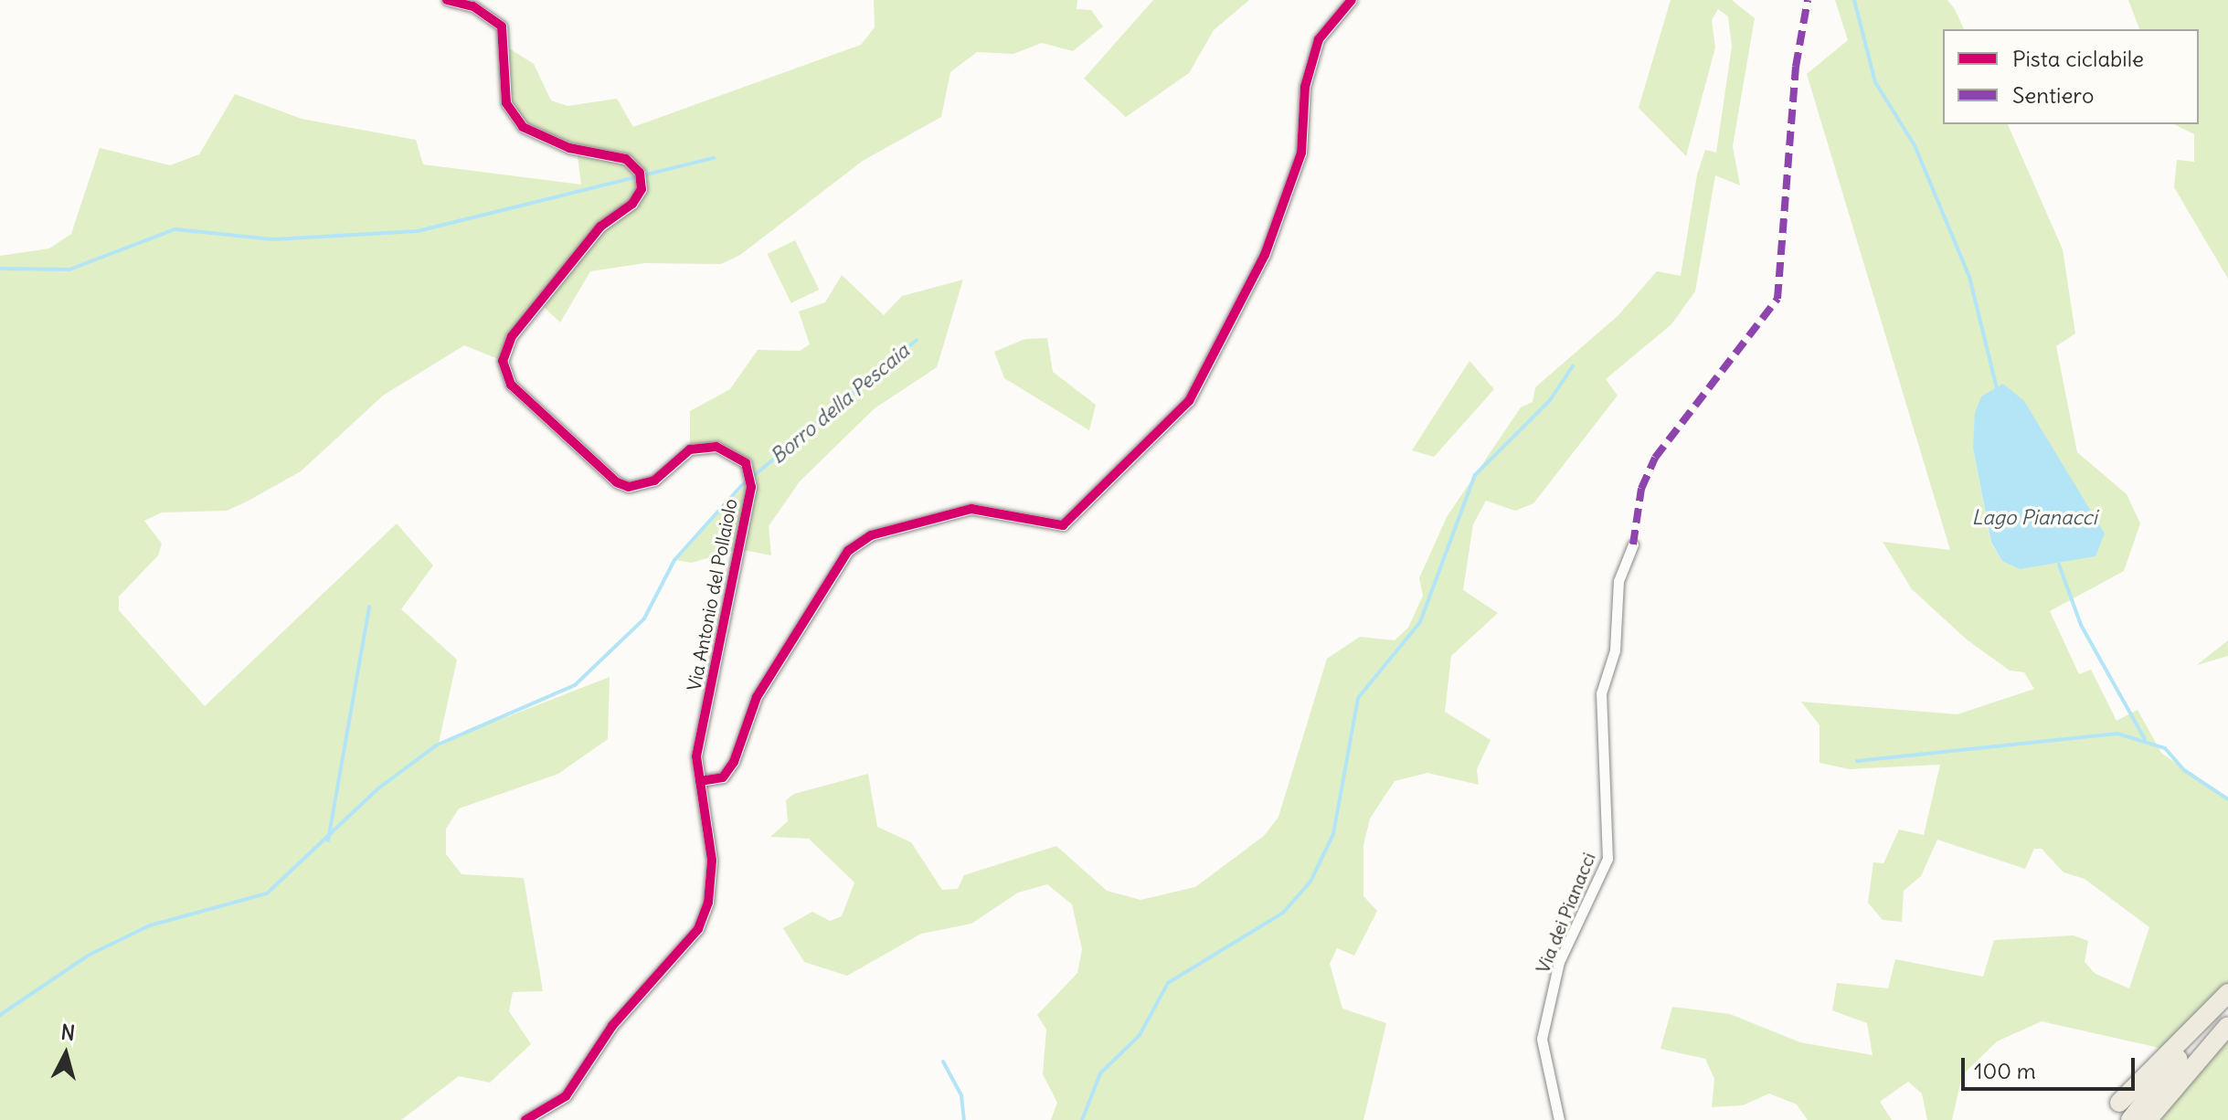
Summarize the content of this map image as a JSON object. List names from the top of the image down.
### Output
{
  "streets": {
    "street": ["Via Antonio del Pollaiolo", "Via dei Pianacci"]
  },
  "water": ["Borro della Pescaia", "Lago Pianacci"],
  "legend": ["Pista ciclabile", "Sentiero"],
  "scale_bar": "100 m",
  "north": "top"
}
